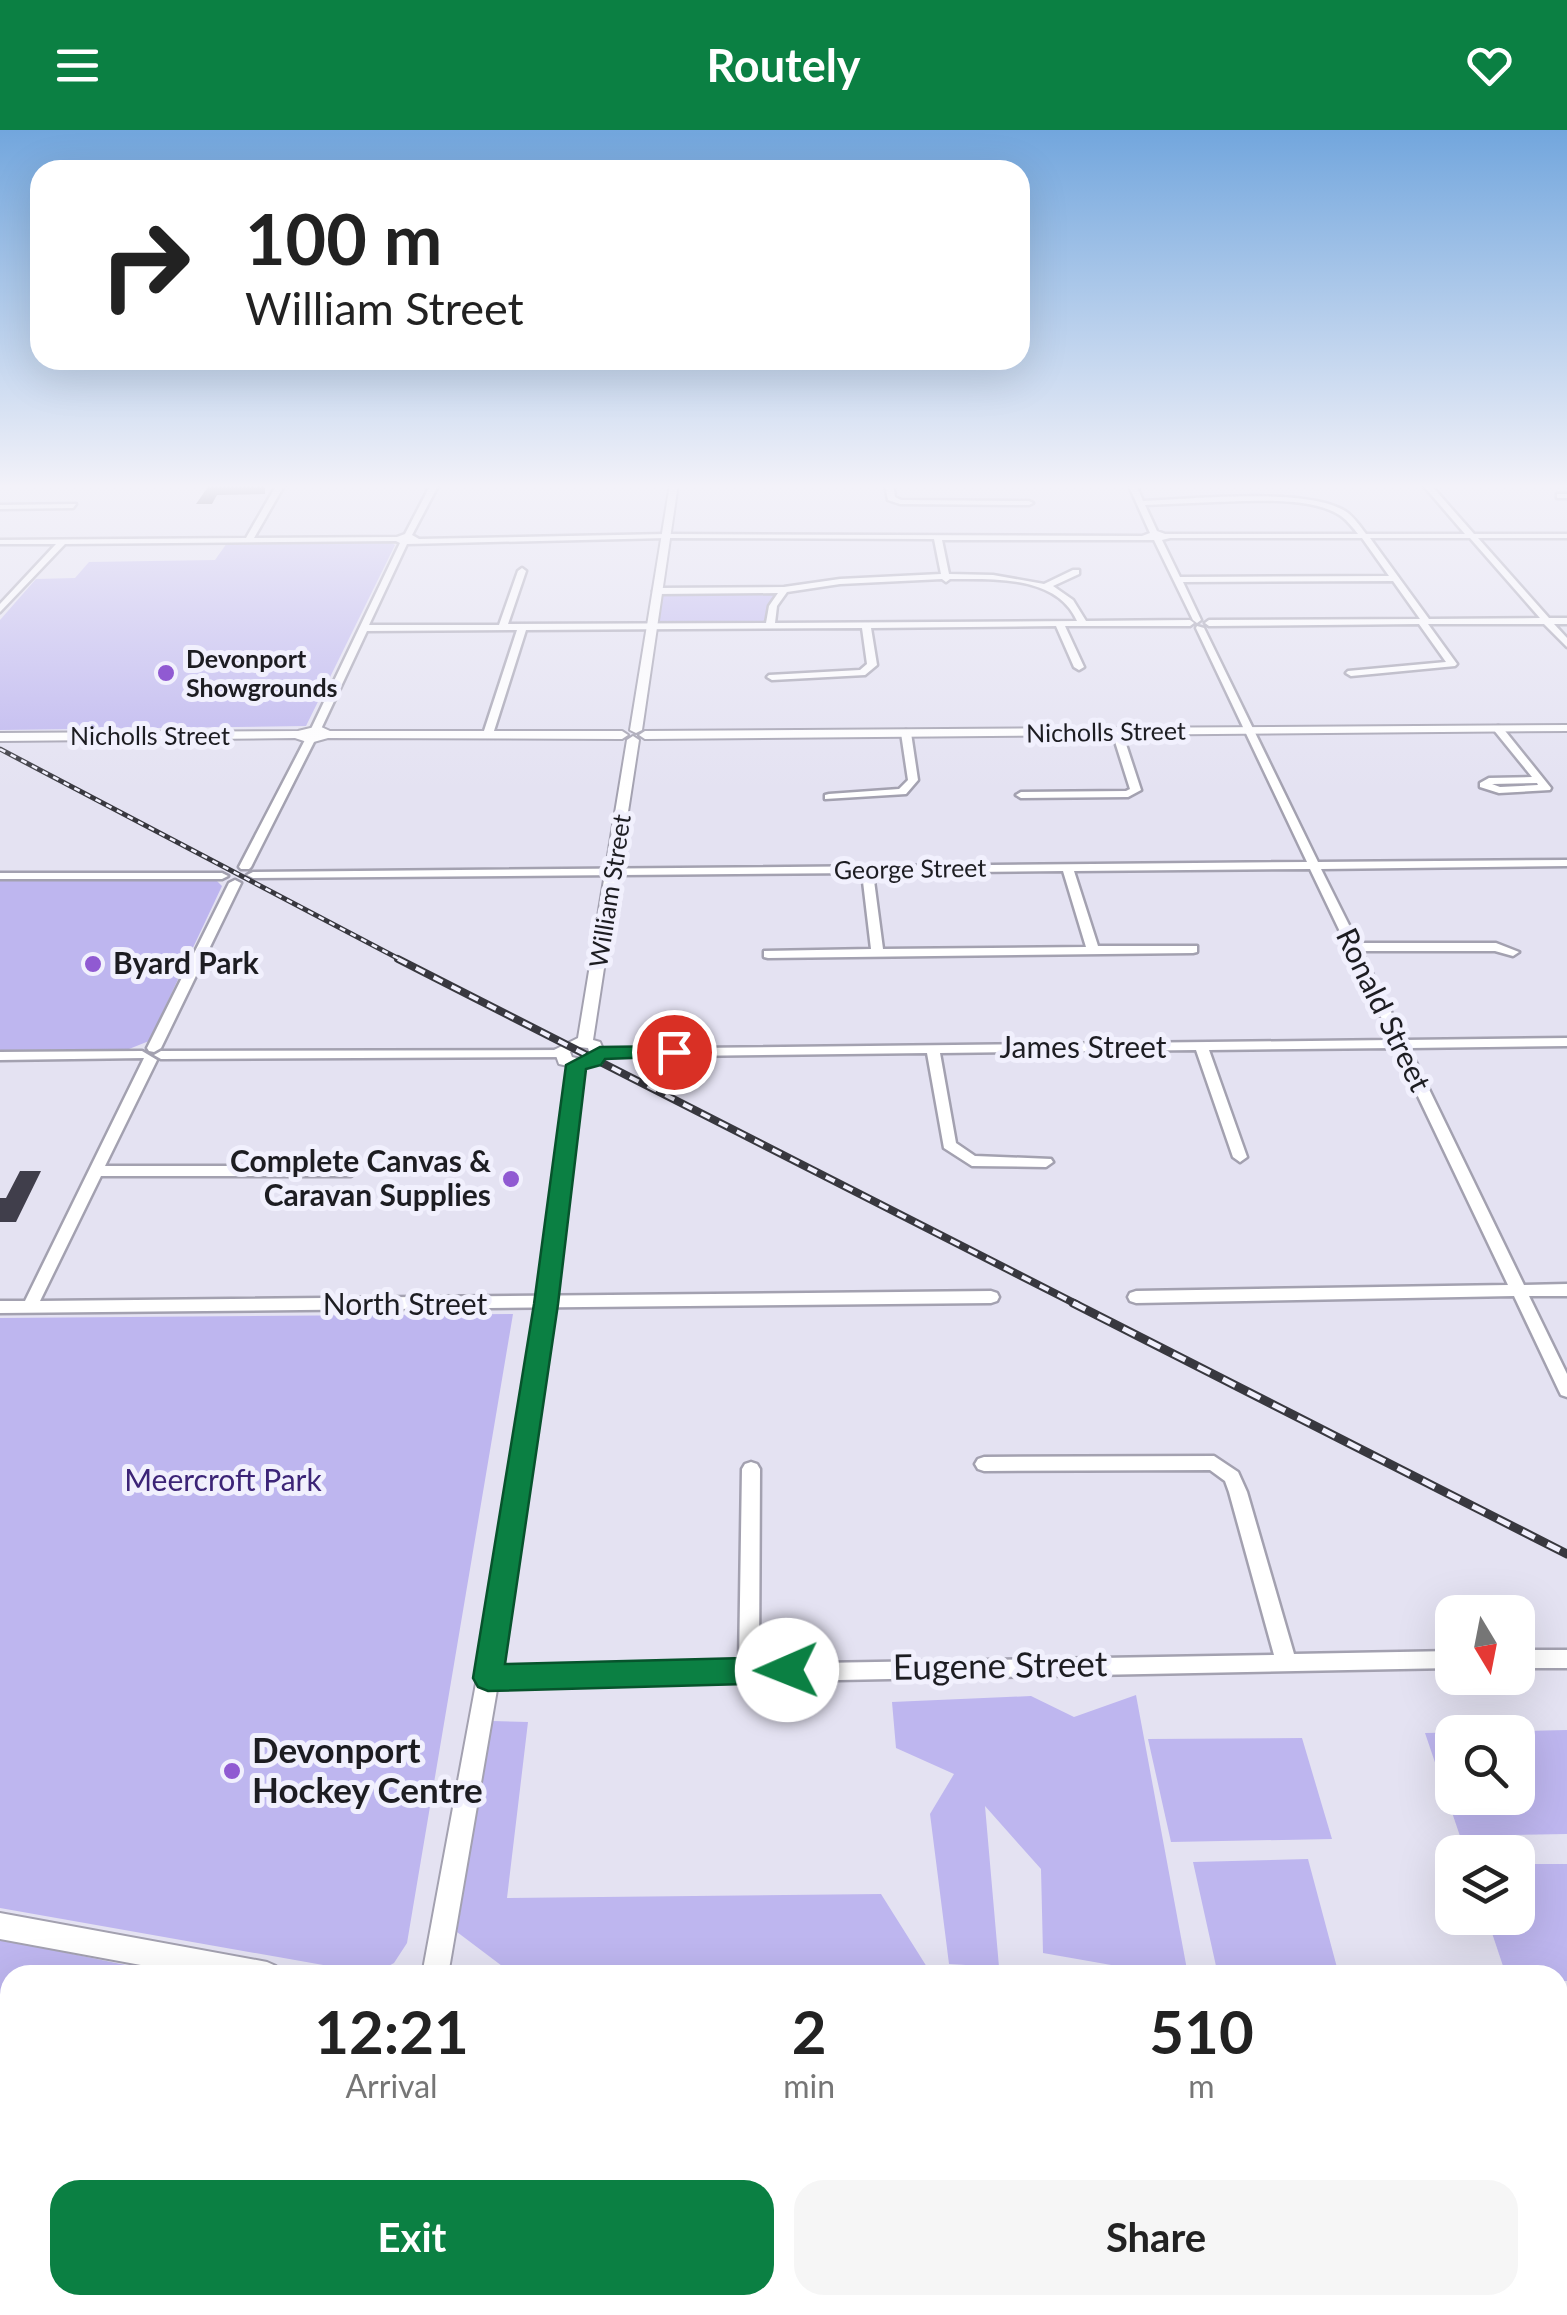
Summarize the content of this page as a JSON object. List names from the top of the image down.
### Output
{
  "streets": {
    "street": [
      "Nicholls Street",
      "George Street",
      "William Street",
      "Ronald Street",
      "James Street",
      "North Street",
      "Eugene Street"
    ]
  },
  "crossings": [
    ["Nicholls Street", "William Street"],
    ["Nicholls Street", "Ronald Street"],
    ["George Street", "William Street"],
    ["George Street", "Ronald Street"],
    ["Ronald Street", "James Street"]
  ],
  "parks": ["Meercroft Park"],
  "places": [
    "Devonport Showgrounds",
    "Byard Park",
    "Complete Canvas & Caravan Supplies",
    "Devonport Hockey Centre"
  ],
  "north": "bottom",
  "page": {
    "header": "Routely",
    "turn": ["100 m", "William Street"],
    "eta": [
      "12:21",
      "Arrival",
      "2",
      "min",
      "510",
      "m"
    ],
    "buttons": ["Exit", "Share"]
  }
}
